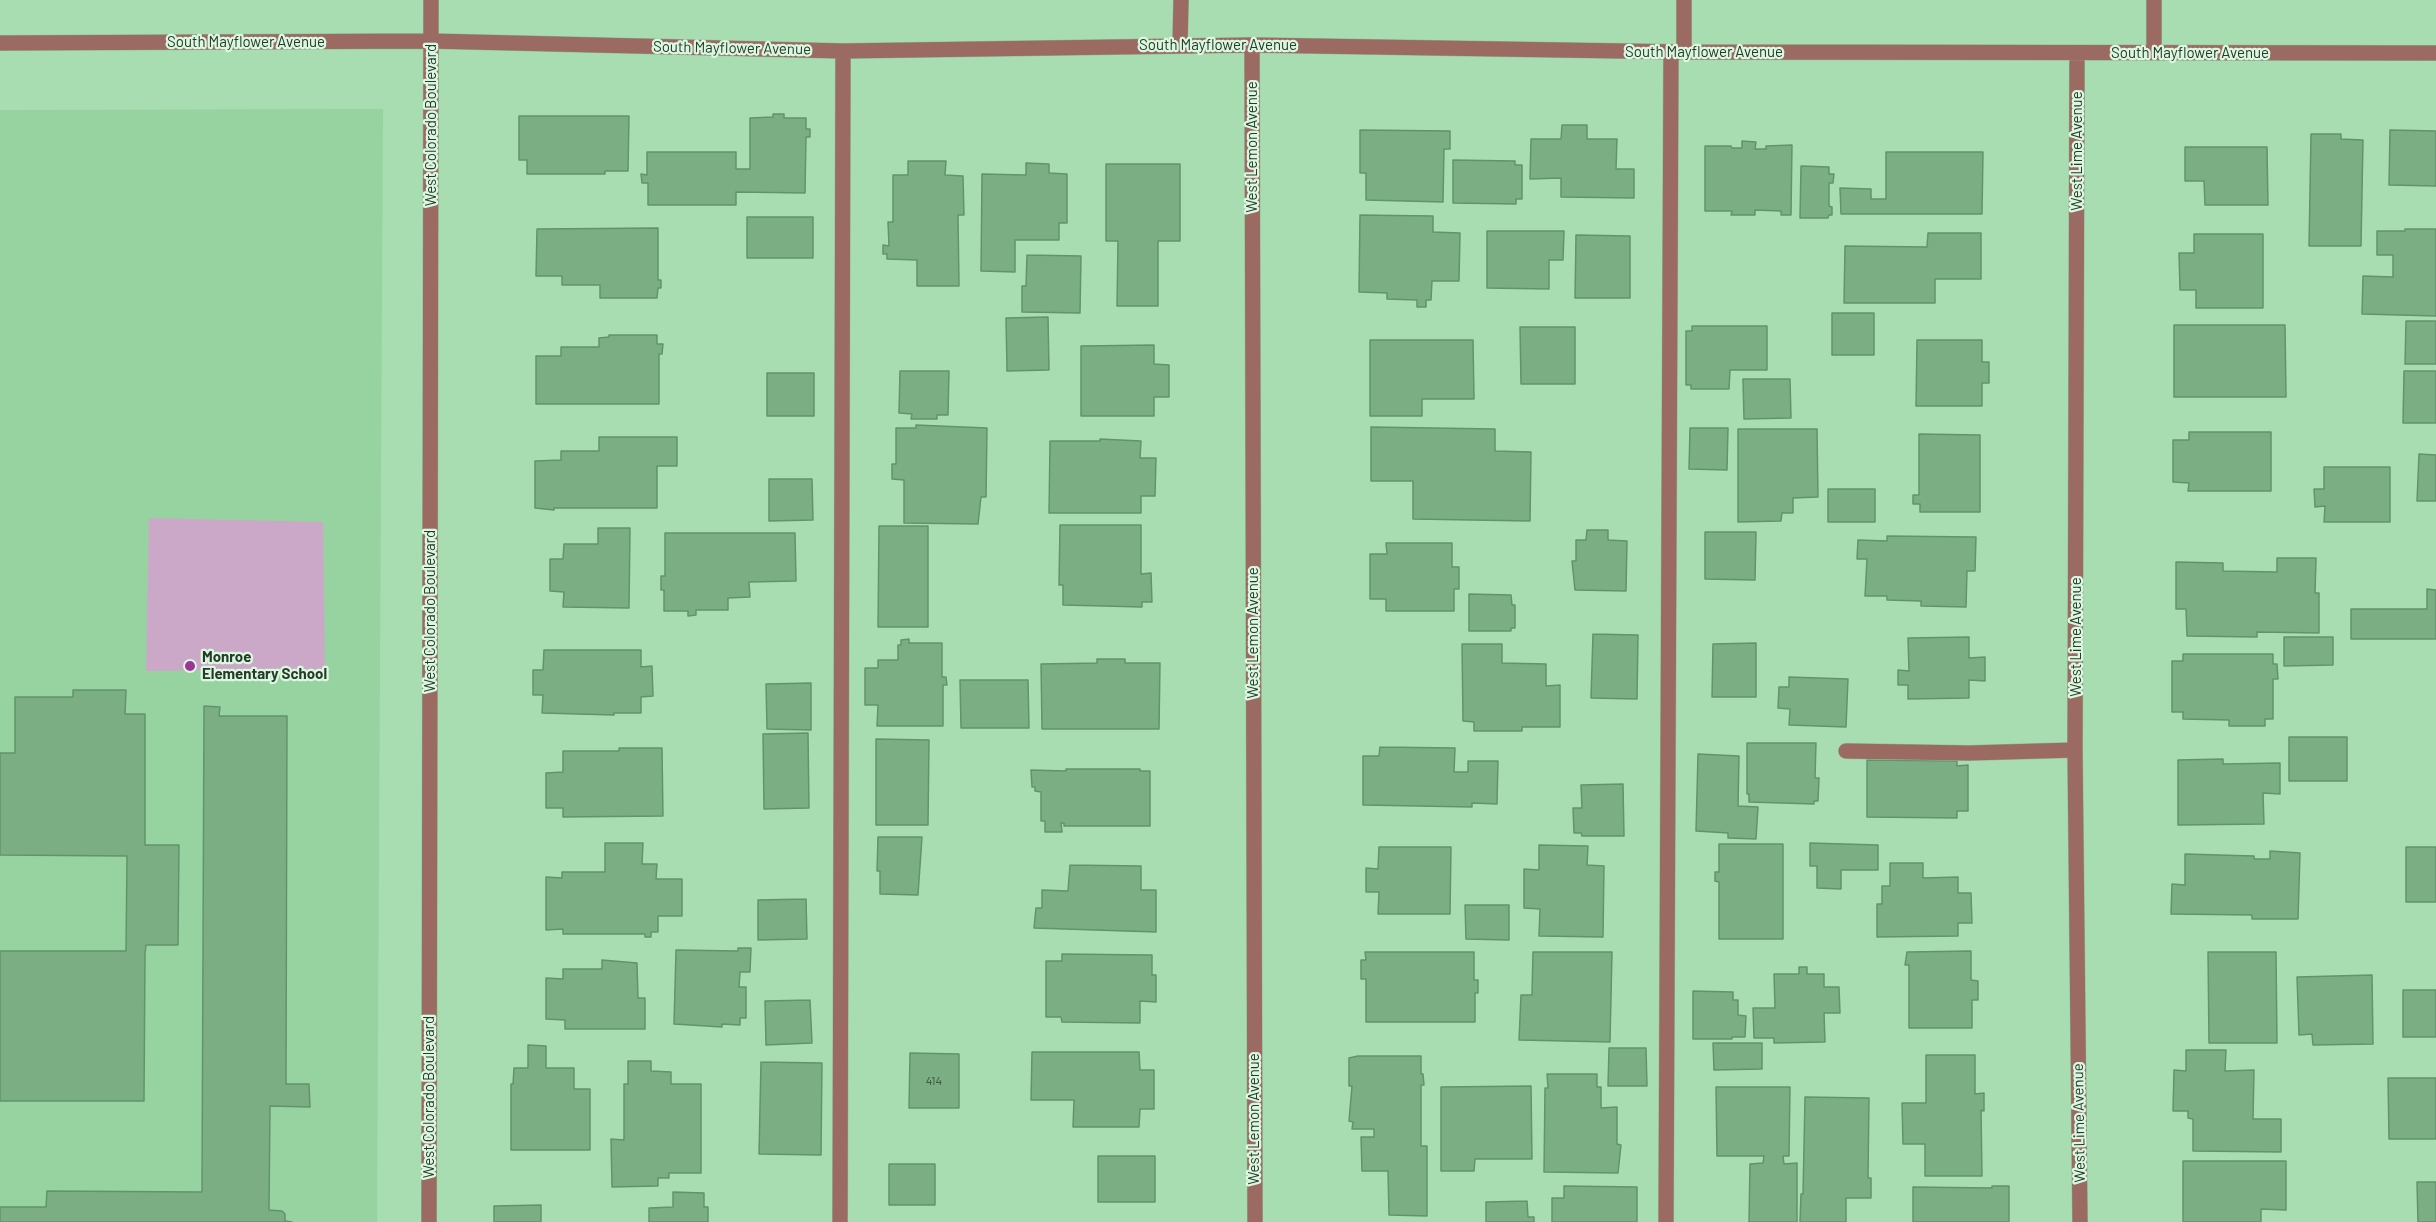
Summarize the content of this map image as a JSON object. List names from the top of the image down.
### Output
{
  "streets": {
    "street": [
      "South Mayflower Avenue",
      "West Colorado Boulevard",
      "West Lemon Avenue",
      "West Lime Avenue"
    ]
  },
  "crossings": [
    ["South Mayflower Avenue", "West Colorado Boulevard"],
    ["South Mayflower Avenue", "West Lemon Avenue"],
    ["South Mayflower Avenue", "West Lime Avenue"]
  ],
  "places": ["Monroe Elementary School"],
  "house_numbers": ["414"]
}
